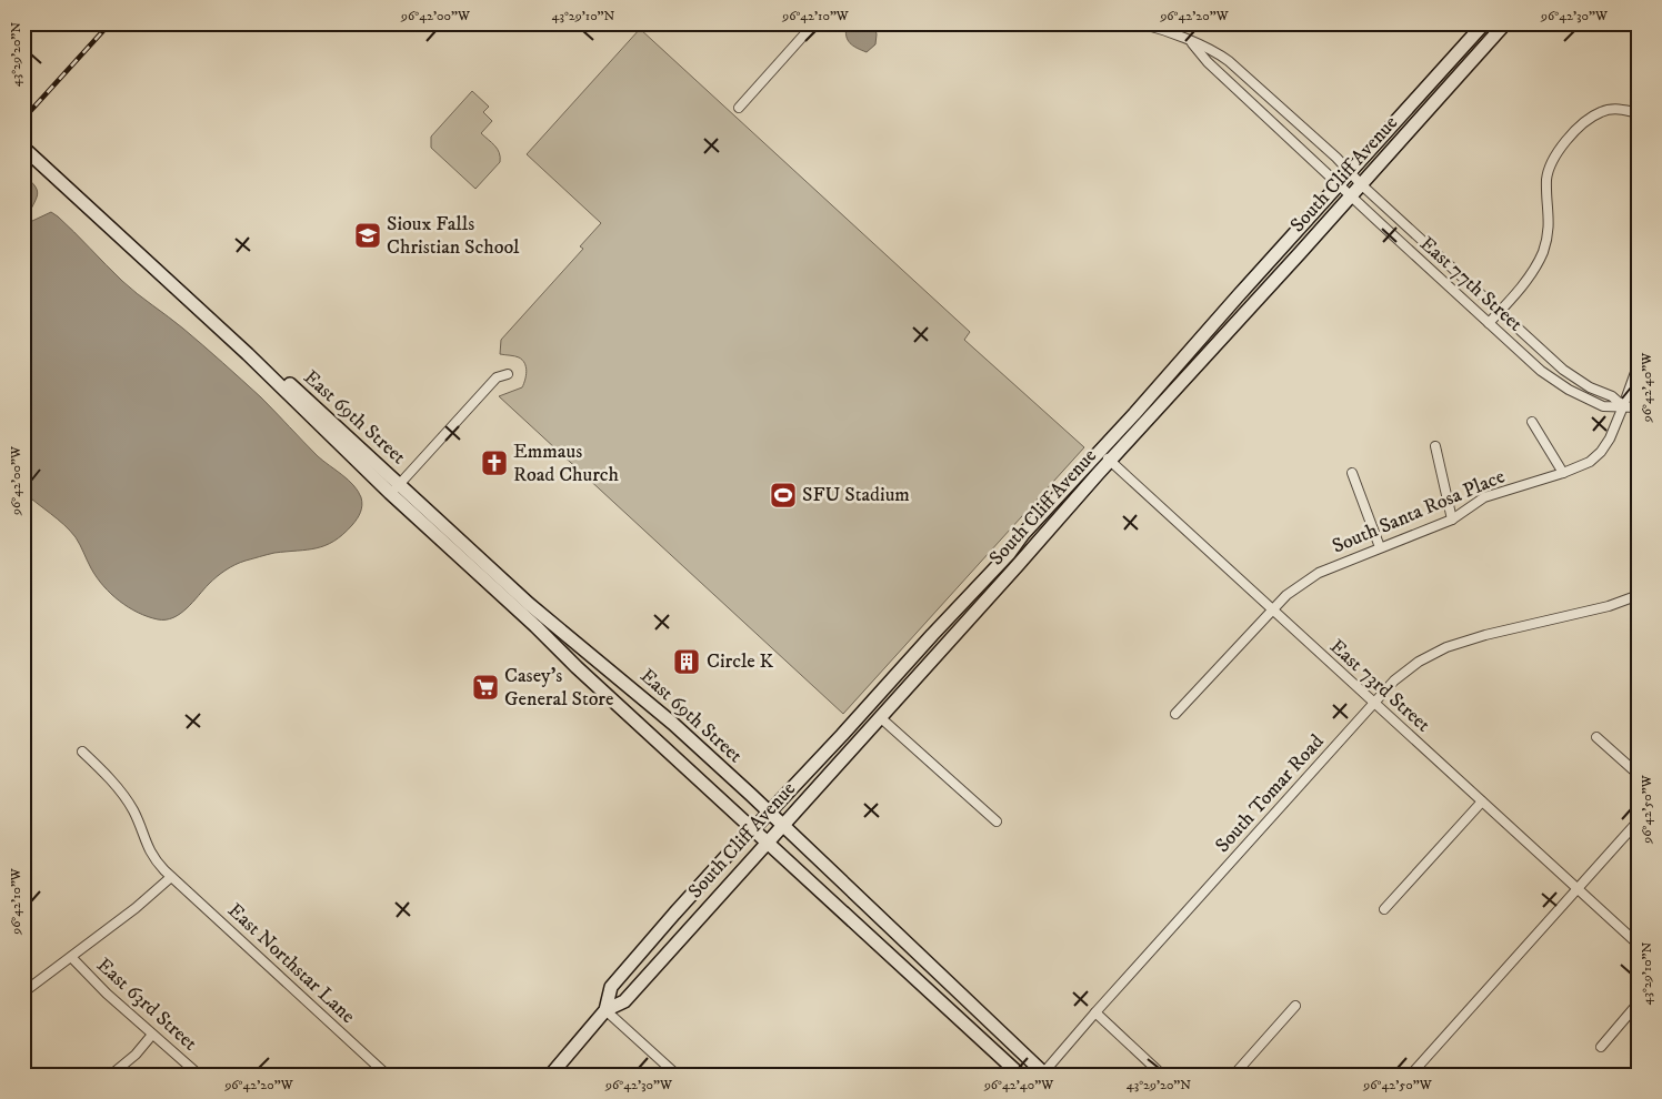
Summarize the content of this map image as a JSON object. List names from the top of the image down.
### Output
{
  "streets": {
    "main road": ["South Cliff Avenue", "East 69th Street"],
    "street": [
      "East 77th Street",
      "South Santa Rosa Place",
      "East 73rd Street",
      "South Tomar Road",
      "East Northstar Lane",
      "East 63rd Street"
    ]
  },
  "crossings": [
    ["South Cliff Avenue", "East 77th Street"],
    ["South Cliff Avenue", "East 69th Street"],
    ["South Cliff Avenue", "East 73rd Street"],
    ["East 77th Street", "South Santa Rosa Place"],
    ["East 69th Street", "South Tomar Road"],
    ["South Santa Rosa Place", "East 73rd Street"],
    ["East 73rd Street", "South Tomar Road"]
  ],
  "places": {
    "school or university": ["Sioux Falls Christian School"],
    "church": ["Emmaus Road Church"],
    "sports": ["SFU Stadium"],
    "building": ["Circle K"],
    "supermarket": ["Casey's General Store"]
  },
  "coordinates": [
    "96°42'00\"W",
    "43°29'10\"N",
    "96°42'10\"W",
    "96°42'20\"W",
    "96°42'30\"W",
    "43°29'20\"N",
    "96°42'40\"W",
    "96°42'50\"W"
  ]
}
